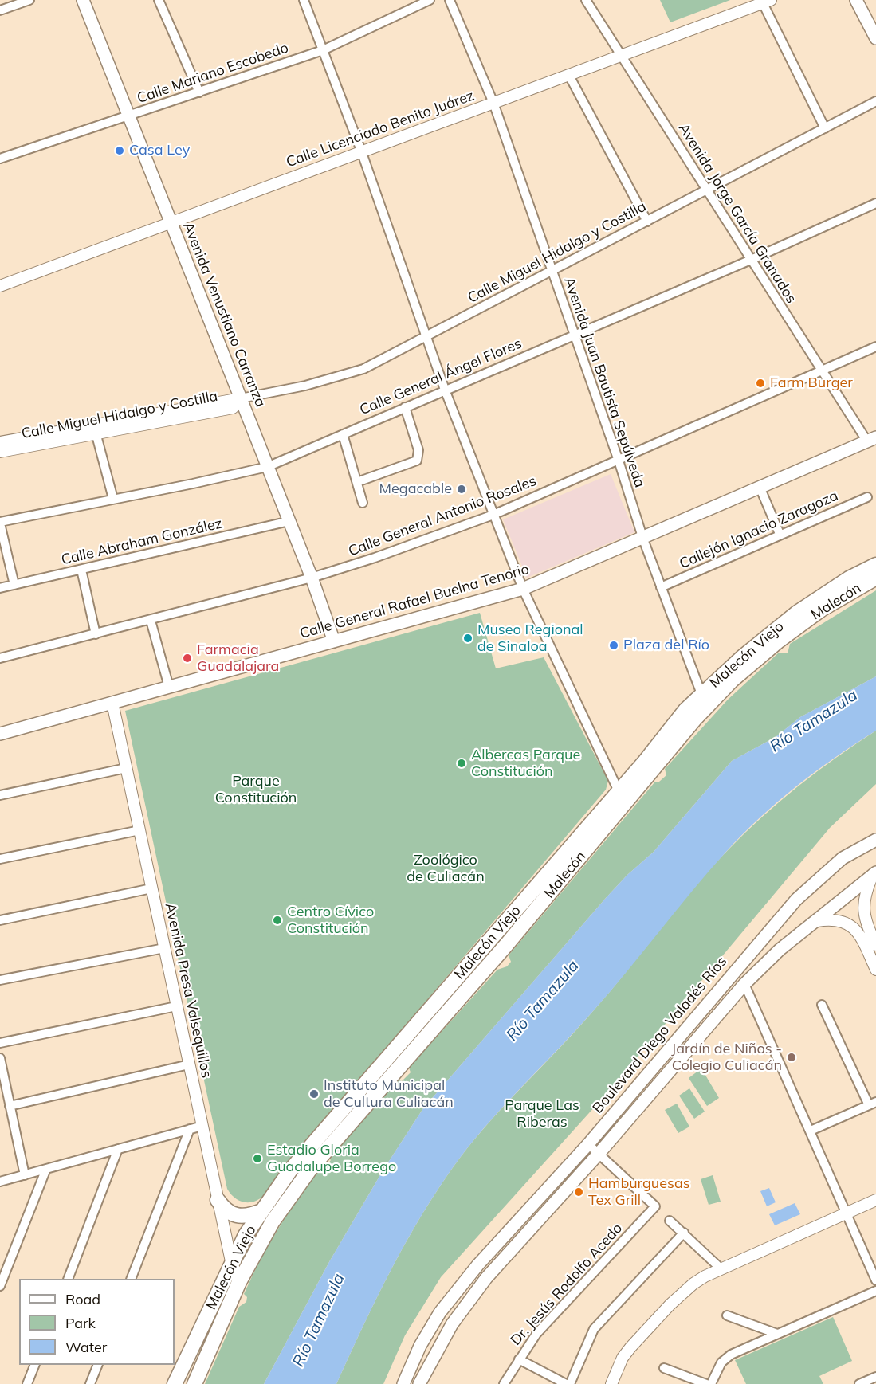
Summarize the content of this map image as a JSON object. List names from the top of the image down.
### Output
{
  "streets": {
    "main road": [
      "Avenida Venustiano Carranza",
      "Calle General Rafael Buelna Tenorio",
      "Malecón",
      "Malecón Viejo",
      "Boulevard Diego Valadés Ríos"
    ],
    "street": [
      "Calle Mariano Escobedo",
      "Calle Licenciado Benito Juárez",
      "Avenida Jorge García Granados",
      "Calle Miguel Hidalgo y Costilla",
      "Calle General Ángel Flores",
      "Avenida Juan Bautista Sepúlveda",
      "Calle General Antonio Rosales",
      "Callejón Ignacio Zaragoza",
      "Calle Abraham González",
      "Avenida Presa Valsequillos",
      "Dr. Jesús Rodolfo Acedo"
    ]
  },
  "crossings": [
    ["Calle Mariano Escobedo", "Avenida Venustiano Carranza"],
    ["Calle Licenciado Benito Juárez", "Avenida Jorge García Granados"],
    ["Calle Licenciado Benito Juárez", "Avenida Venustiano Carranza"],
    ["Calle Licenciado Benito Juárez", "Avenida Juan Bautista Sepúlveda"],
    ["Avenida Jorge García Granados", "Calle Miguel Hidalgo y Costilla"],
    ["Avenida Jorge García Granados", "Calle General Ángel Flores"],
    ["Avenida Jorge García Granados", "Calle General Antonio Rosales"],
    ["Avenida Jorge García Granados", "Calle General Rafael Buelna Tenorio"],
    ["Calle Miguel Hidalgo y Costilla", "Avenida Venustiano Carranza"],
    ["Calle Miguel Hidalgo y Costilla", "Avenida Juan Bautista Sepúlveda"],
    ["Avenida Venustiano Carranza", "Calle General Ángel Flores"],
    ["Avenida Venustiano Carranza", "Calle General Antonio Rosales"],
    ["Avenida Venustiano Carranza", "Calle Abraham González"],
    ["Avenida Venustiano Carranza", "Calle General Rafael Buelna Tenorio"],
    ["Calle General Ángel Flores", "Avenida Juan Bautista Sepúlveda"],
    ["Avenida Juan Bautista Sepúlveda", "Calle General Antonio Rosales"],
    ["Avenida Juan Bautista Sepúlveda", "Callejón Ignacio Zaragoza"],
    ["Avenida Juan Bautista Sepúlveda", "Calle General Rafael Buelna Tenorio"],
    ["Avenida Juan Bautista Sepúlveda", "Malecón Viejo"],
    ["Calle General Rafael Buelna Tenorio", "Avenida Presa Valsequillos"],
    ["Malecón", "Malecón Viejo"],
    ["Malecón", "Avenida Presa Valsequillos"],
    ["Malecón Viejo", "Avenida Presa Valsequillos"],
    ["Boulevard Diego Valadés Ríos", "Dr. Jesús Rodolfo Acedo"]
  ],
  "water": ["Río Tamazula"],
  "parks": ["Parque Constitución", "Zoológico de Culiacán", "Parque Las Riberas"],
  "places": [
    "Casa Ley",
    "Farm Burger",
    "Megacable",
    "Museo Regional de Sinaloa",
    "Plaza del Río",
    "Farmacia Guadalajara",
    "Albercas Parque Constitución",
    "Centro Cívico Constitución",
    "Jardín de Niños - Colegio Culiacán",
    "Instituto Municipal de Cultura Culiacán",
    "Estadio Gloria Guadalupe Borrego",
    "Hamburguesas Tex Grill"
  ],
  "legend": ["Road", "Park", "Water"]
}
